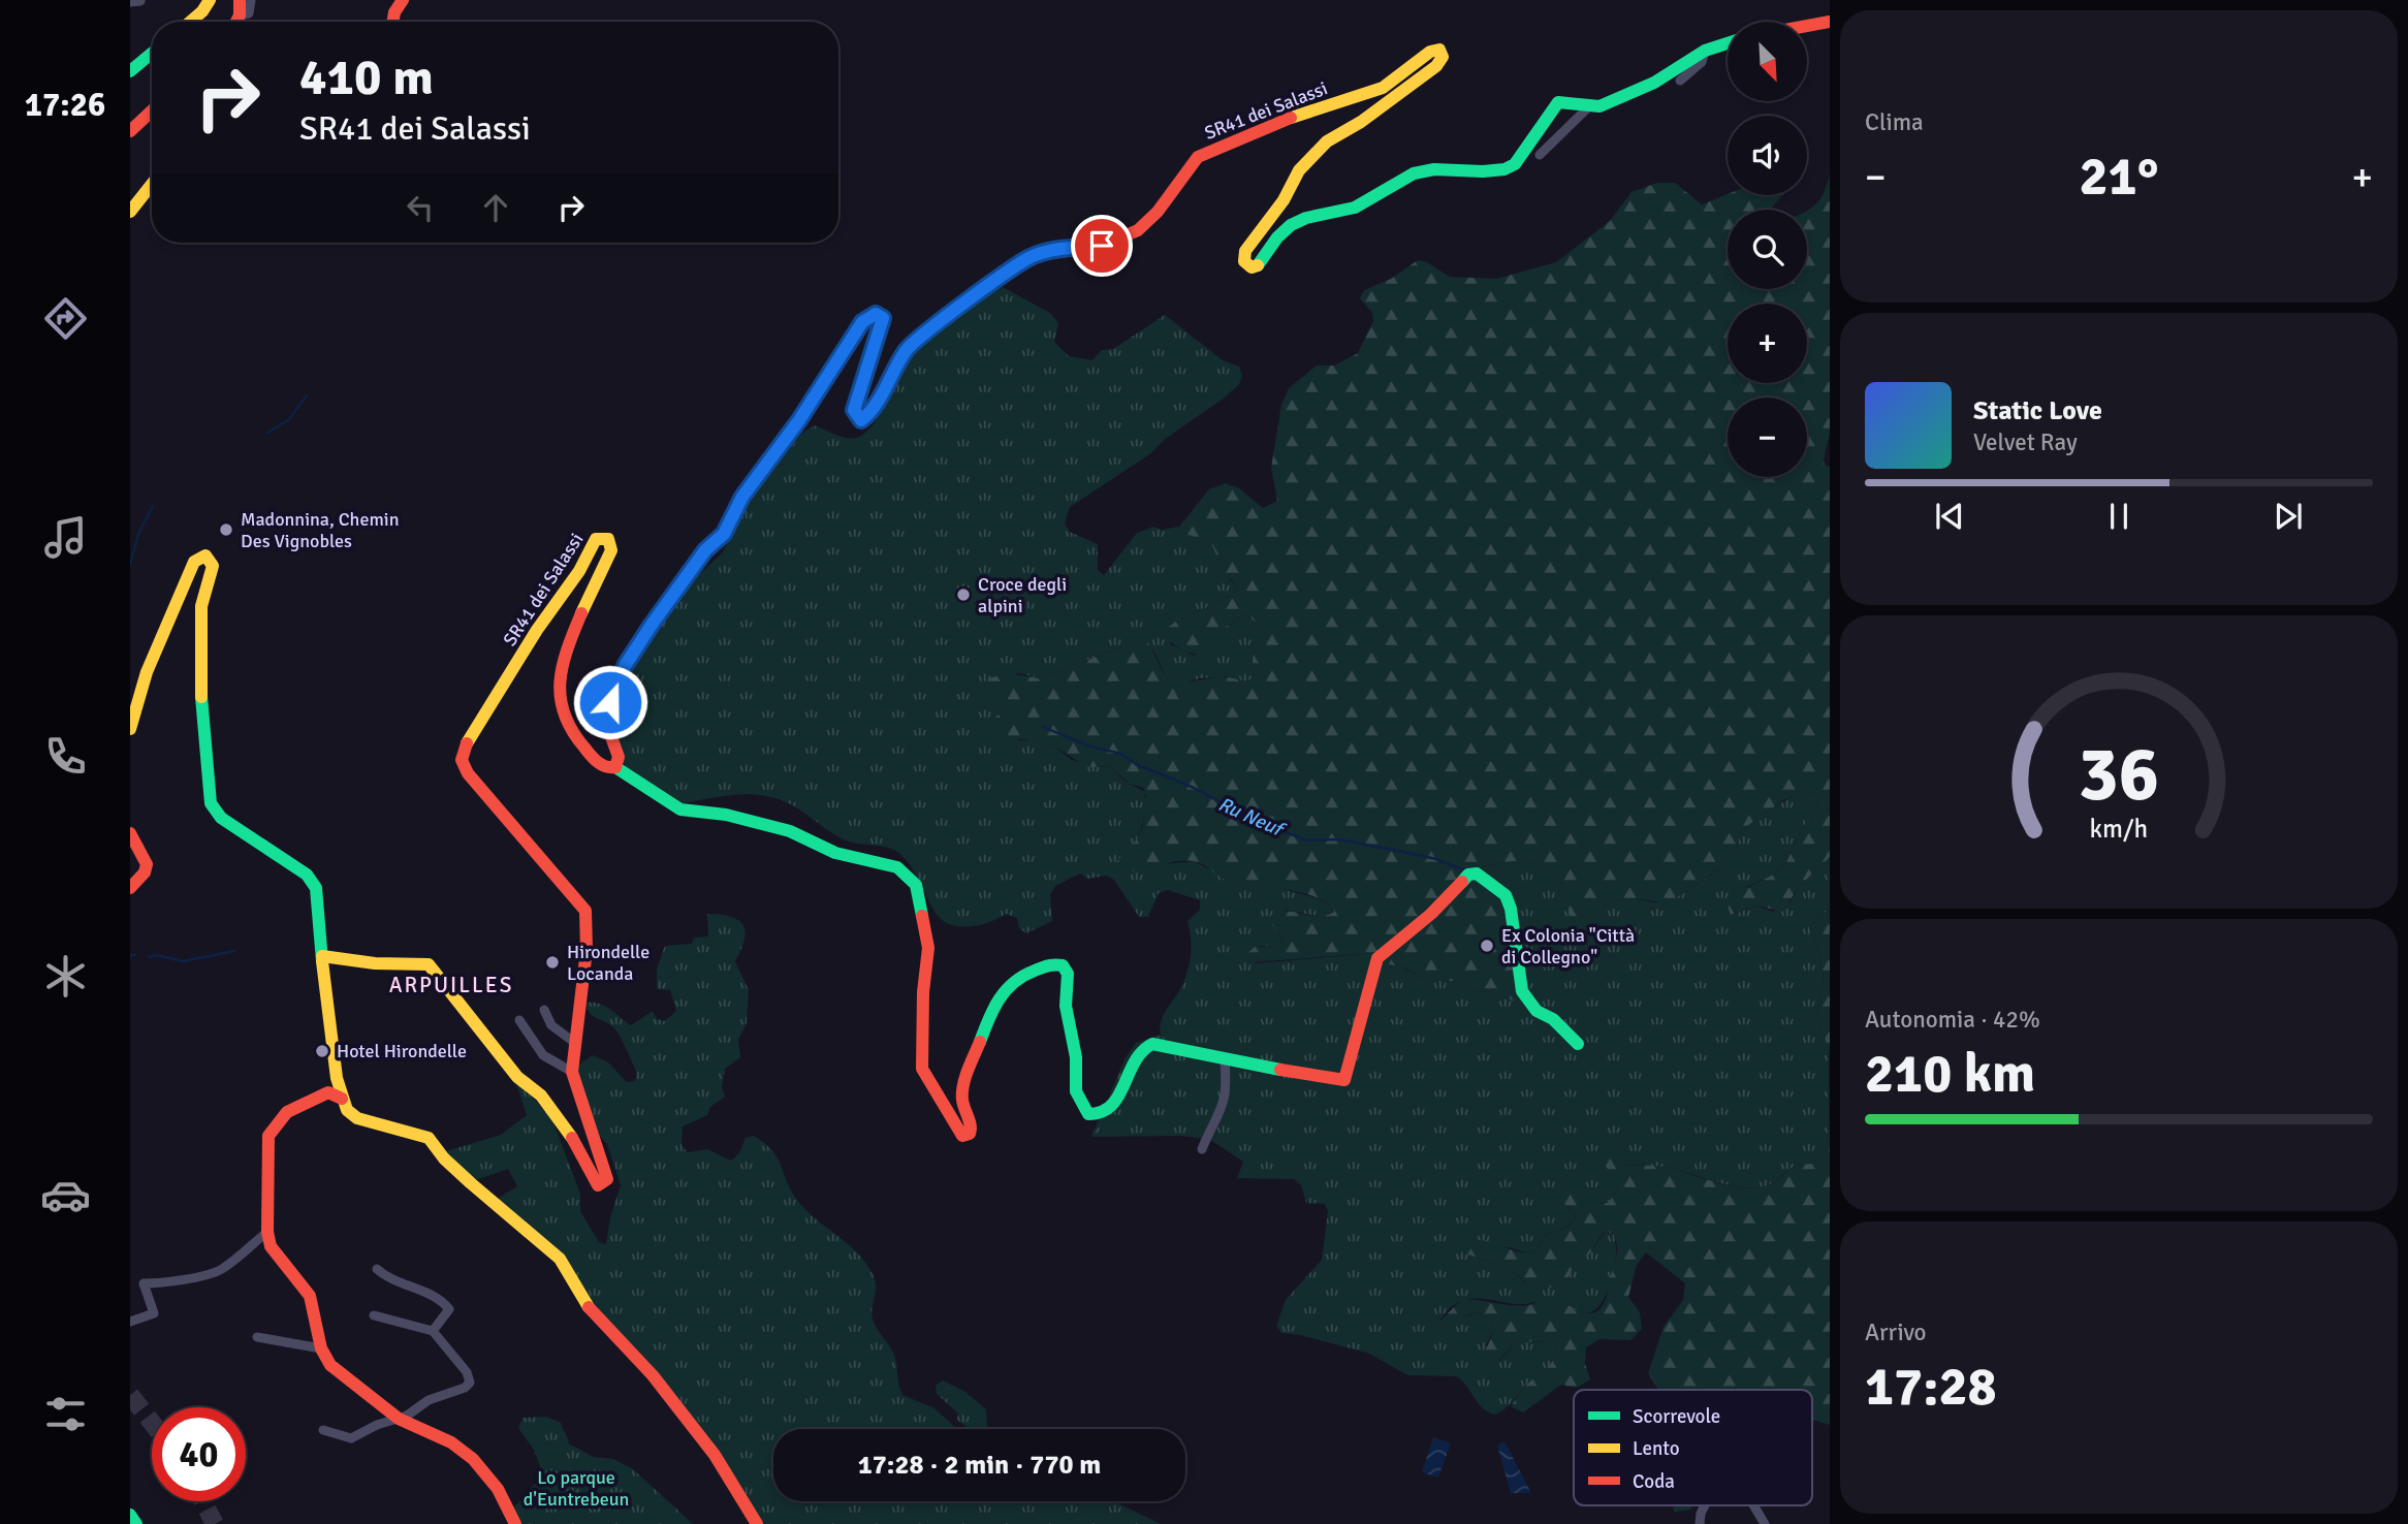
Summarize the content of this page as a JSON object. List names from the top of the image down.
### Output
{
  "streets": {
    "street": ["SR41 dei Salassi"]
  },
  "districts": ["ARPUILLES"],
  "water": ["Ru Neuf"],
  "parks": ["Lo parque d'Euntrebeun"],
  "places": [
    "Madonnina, Chemin Des Vignobles",
    "Croce degli alpini",
    "Ex Colonia \"Città di Collegno\"",
    "Hirondelle Locanda",
    "Hotel Hirondelle"
  ],
  "legend": ["Scorrevole", "Lento", "Coda"],
  "north": "bottom right",
  "page": {
    "tabs": "17:26",
    "tile": [
      "Clima",
      ["Autonomia · 42%", "210 km"],
      ["Arrivo", "17:28"]
    ],
    "map_buttons": ["+", "−"],
    "turn": ["410 m", "SR41 dei Salassi"],
    "heat": ["−", "21°", "+"],
    "song": ["Static Love", "Velvet Ray"],
    "limit": "40",
    "trip": "17:28 · 2 min · 770 m",
    "gauge": ["36", "km/h"]
  }
}
